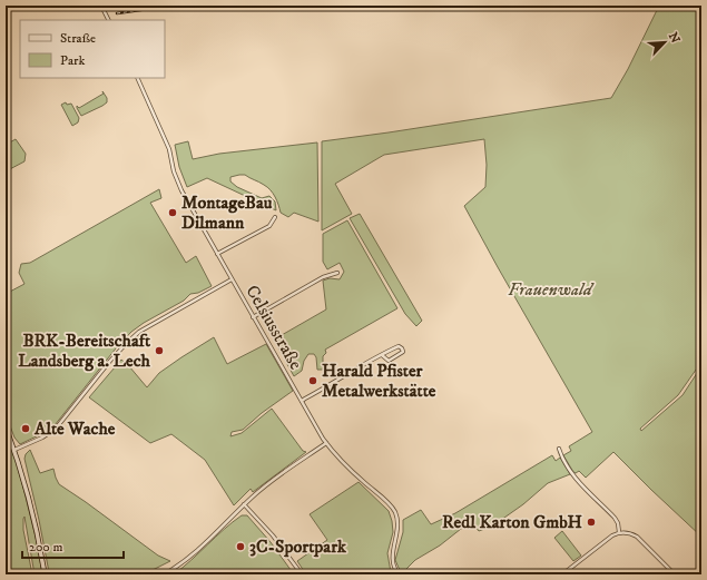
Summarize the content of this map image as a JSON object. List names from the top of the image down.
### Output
{
  "streets": {
    "street": ["Celsiusstraße"]
  },
  "parks": ["Frauenwald"],
  "places": [
    "MontageBau Dilmann",
    "BRK-Bereitschaft Landsberg a. Lech",
    "Harald Pfister Metalwerkstätte",
    "Alte Wache",
    "Redl Karton GmbH",
    "3C-Sportpark"
  ],
  "legend": ["Straße", "Park"],
  "scale_bar": "200 m",
  "north": "top right"
}
